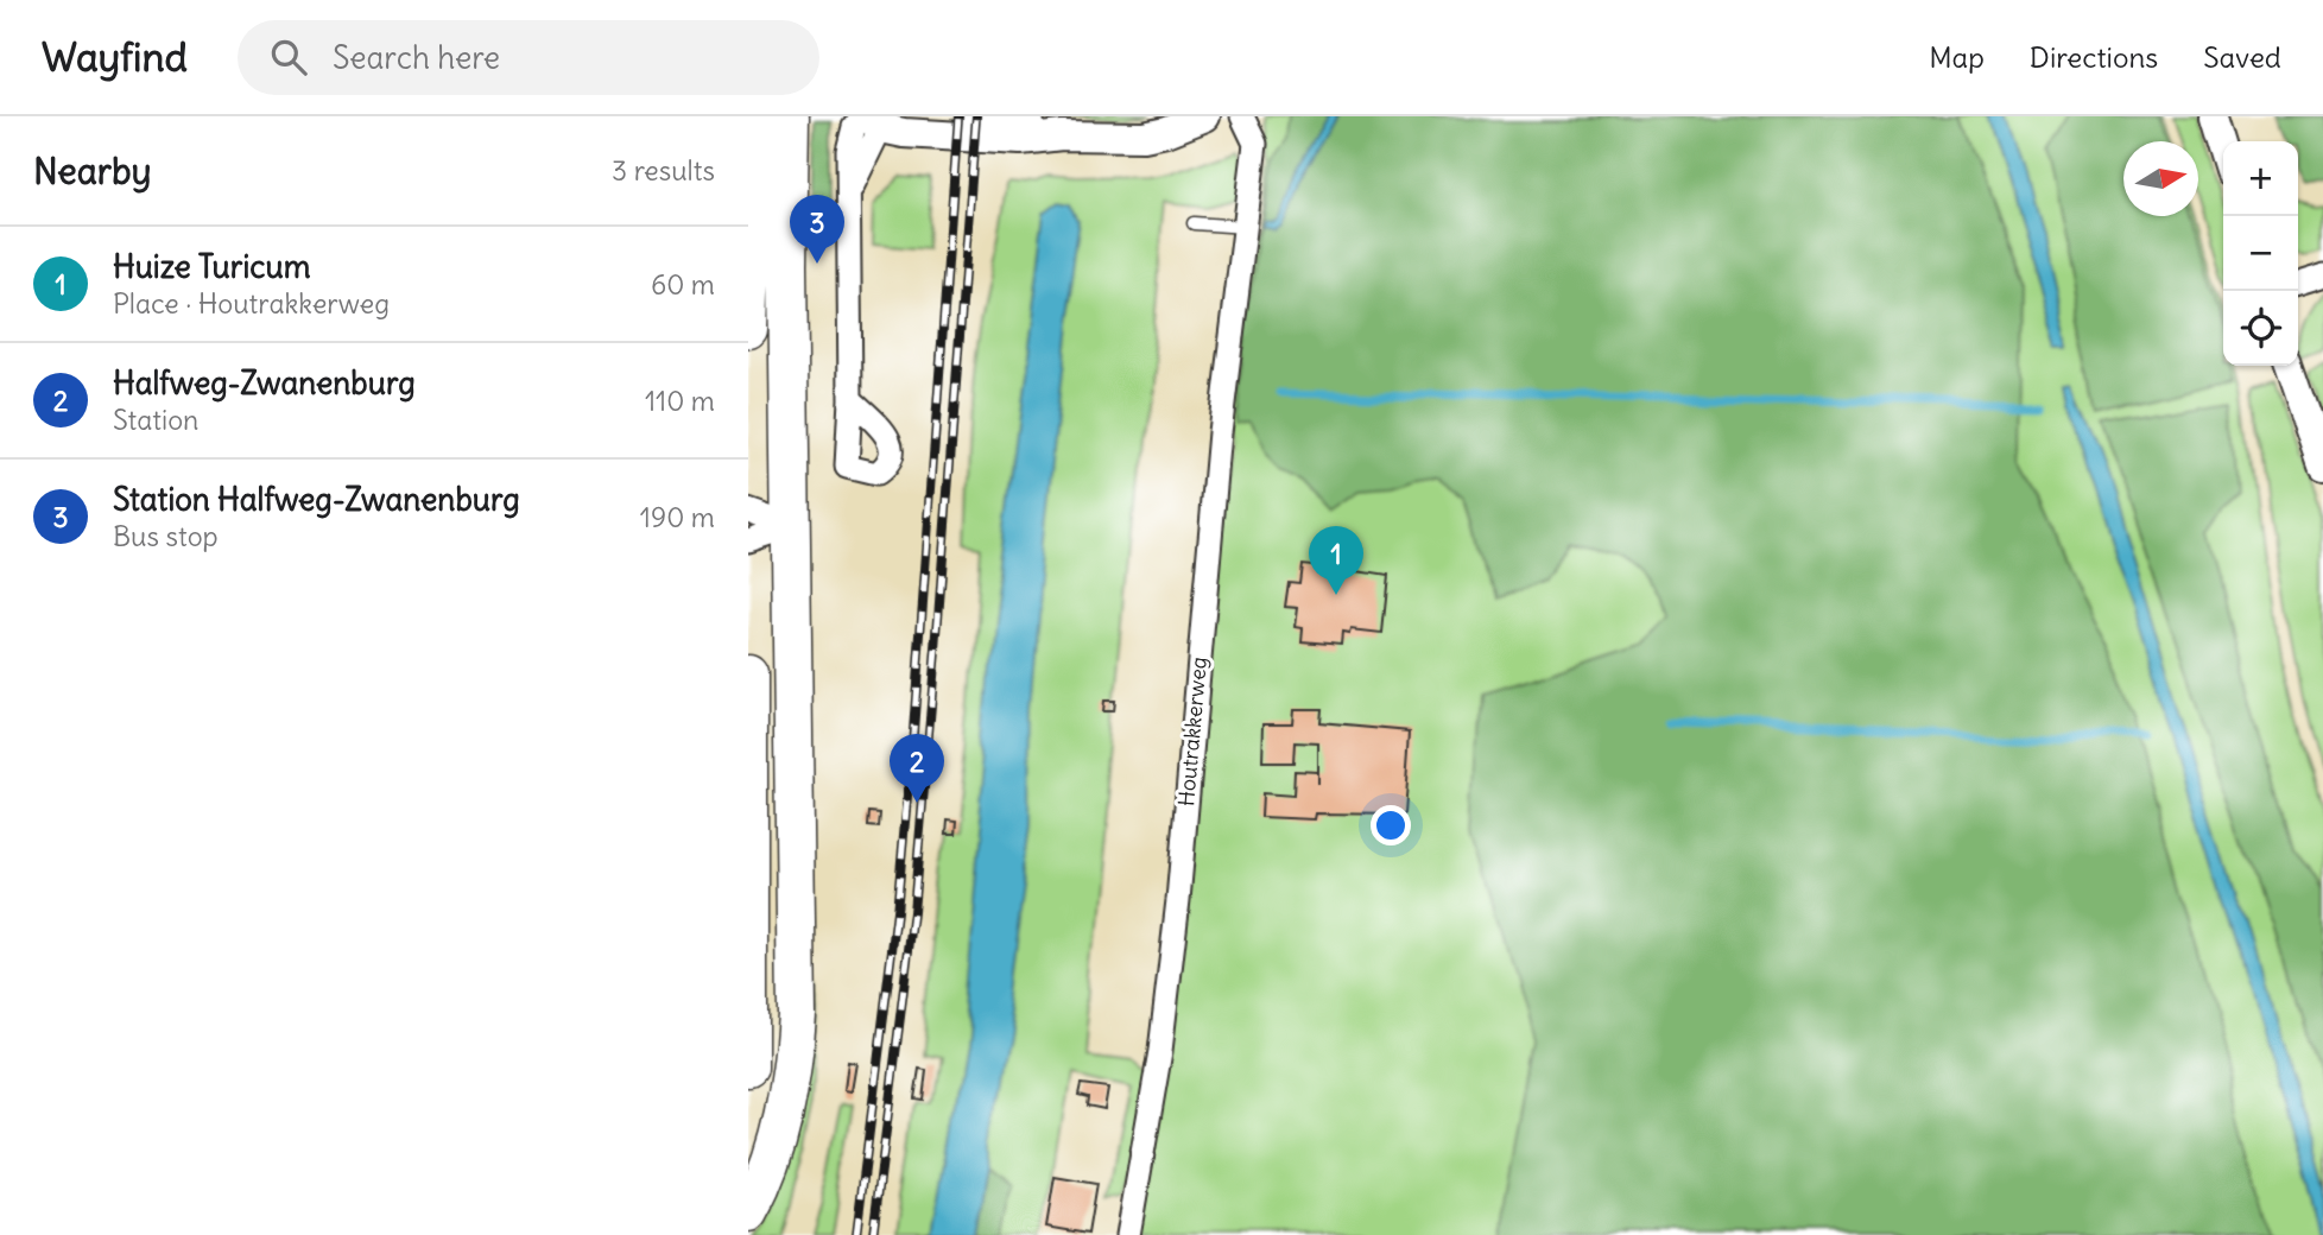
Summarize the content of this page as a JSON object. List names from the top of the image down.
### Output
{
  "streets": {
    "street": ["Houtrakkerweg"]
  },
  "north": "right",
  "page": {
    "header": "Wayfind",
    "search": "Search here",
    "nav": ["Map", "Directions", "Saved"],
    "heading": ["Nearby", "3 results"],
    "map_buttons": ["+", "−"],
    "pins": ["3", "1", "2"],
    "list": [
      {
        "mark": "1",
        "name": "Huize Turicum",
        "note": "Place · Houtrakkerweg",
        "value": "60 m"
      },
      {
        "mark": "2",
        "name": "Halfweg-Zwanenburg",
        "note": "Station",
        "value": "110 m"
      },
      {
        "mark": "3",
        "name": "Station Halfweg-Zwanenburg",
        "note": "Bus stop",
        "value": "190 m"
      }
    ]
  }
}
